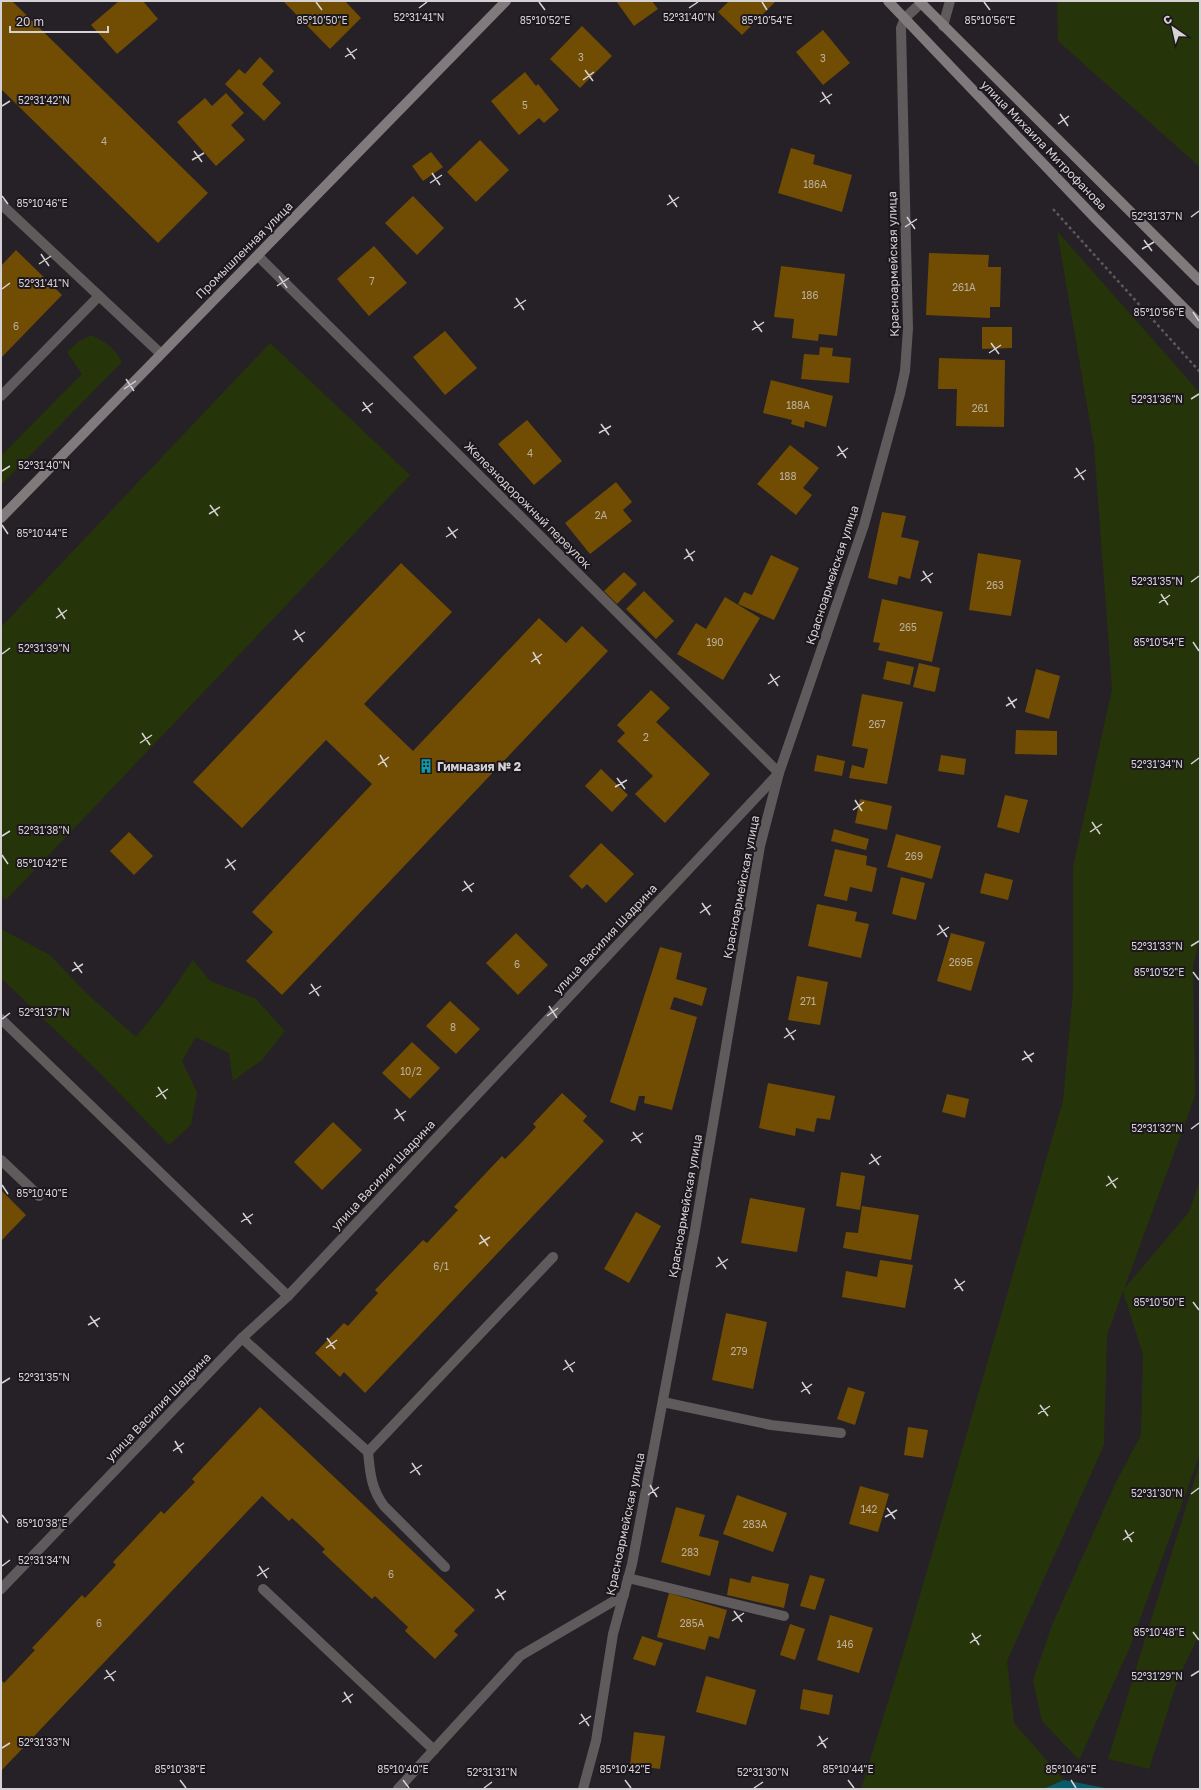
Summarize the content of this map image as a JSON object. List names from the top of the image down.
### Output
{
  "streets": {
    "main road": ["улица Михаила Митрофанова", "Промышленная улица"],
    "street": ["Красноармейская улица", "Железнодорожный переулок", "улица Василия Шадрина"]
  },
  "crossings": [
    ["улица Михаила Митрофанова", "Красноармейская улица"],
    ["Промышленная улица", "Железнодорожный переулок"],
    ["Красноармейская улица", "Железнодорожный переулок"],
    ["Красноармейская улица", "улица Василия Шадрина"],
    ["Железнодорожный переулок", "улица Василия Шадрина"]
  ],
  "places": {
    "building": ["Гимназия № 2"]
  },
  "house_numbers": [
    "3",
    "3",
    "5",
    "4",
    "186А",
    "7",
    "261А",
    "186",
    "6",
    "188А",
    "261",
    "4",
    "188",
    "2А",
    "263",
    "265",
    "190",
    "267",
    "2",
    "269",
    "269Б",
    "6",
    "271",
    "8",
    "10/2",
    "6/1",
    "279",
    "142",
    "283А",
    "283",
    "6",
    "6",
    "285А",
    "146"
  ],
  "scale_bar": "20 m",
  "north": "top left",
  "coordinates": [
    "52°31'41\"N",
    "52°31'40\"N",
    "85°10'50\"E",
    "85°10'52\"E",
    "85°10'54\"E",
    "85°10'56\"E",
    "52°31'42\"N",
    "85°10'46\"E",
    "52°31'37\"N",
    "52°31'36\"N",
    "85°10'44\"E",
    "52°31'35\"N",
    "52°31'39\"N",
    "52°31'34\"N",
    "52°31'38\"N",
    "85°10'42\"E",
    "52°31'33\"N",
    "52°31'32\"N",
    "85°10'40\"E",
    "52°31'30\"N",
    "85°10'38\"E",
    "85°10'48\"E",
    "52°31'29\"N",
    "52°31'31\"N"
  ]
}
